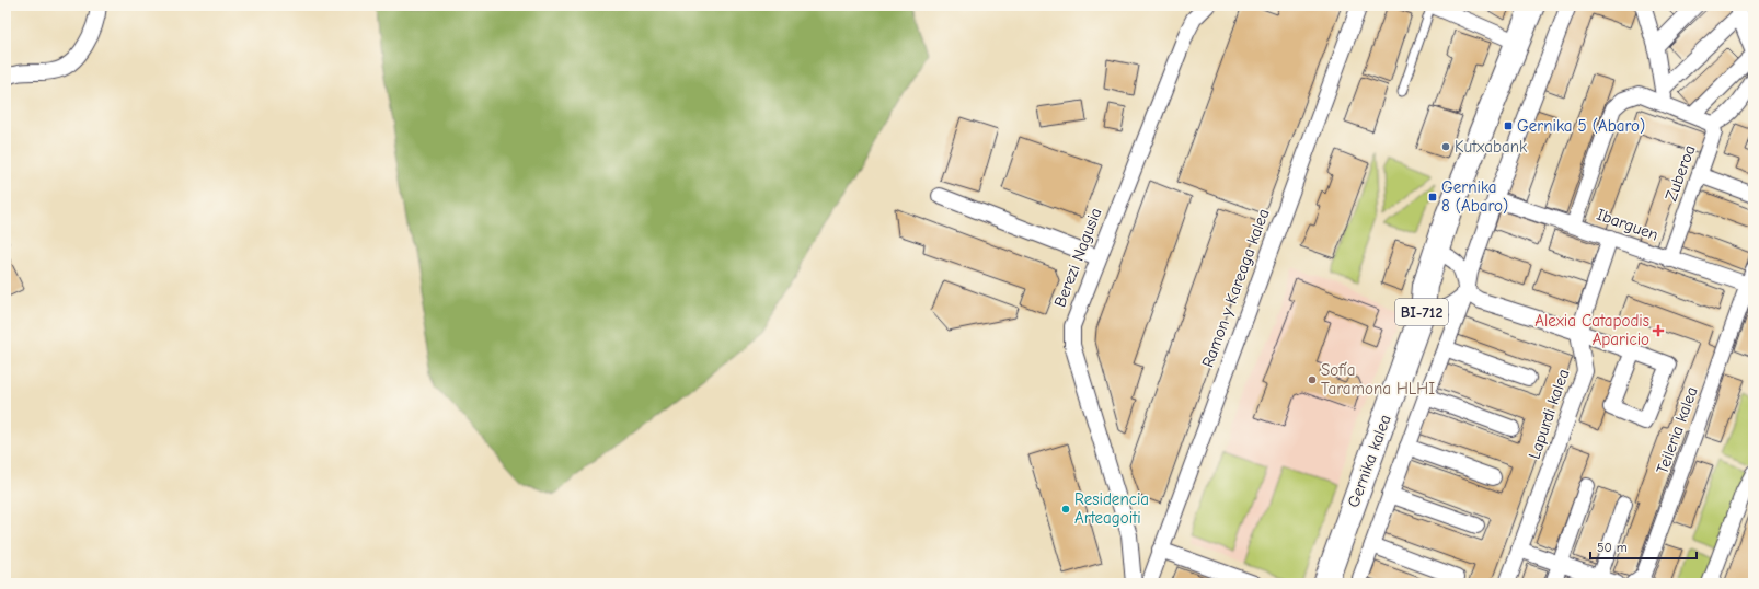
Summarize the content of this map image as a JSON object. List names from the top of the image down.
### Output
{
  "streets": {
    "main road": ["BI-712", "Gernika kalea"],
    "street": [
      "Zuberoa",
      "Ibarguen",
      "Berezi Nagusia",
      "Ramon y Kareaga kalea",
      "Lapurdi kalea",
      "Teileria kalea"
    ]
  },
  "crossings": [
    ["Zuberoa", "Ibarguen"],
    ["Ibarguen", "Lapurdi kalea"],
    ["Ibarguen", "Teileria kalea"],
    ["BI-712", "Gernika kalea"]
  ],
  "places": {
    "transit": ["Gernika 5 (Abaro)", "Gernika 8 (Abaro)"],
    "other": ["Kutxabank", "Sofía Taramona HLHI", "Residencia Arteagoiti"],
    "health": ["Alexia Catapodis Aparicio"]
  },
  "scale_bar": "50 m"
}
